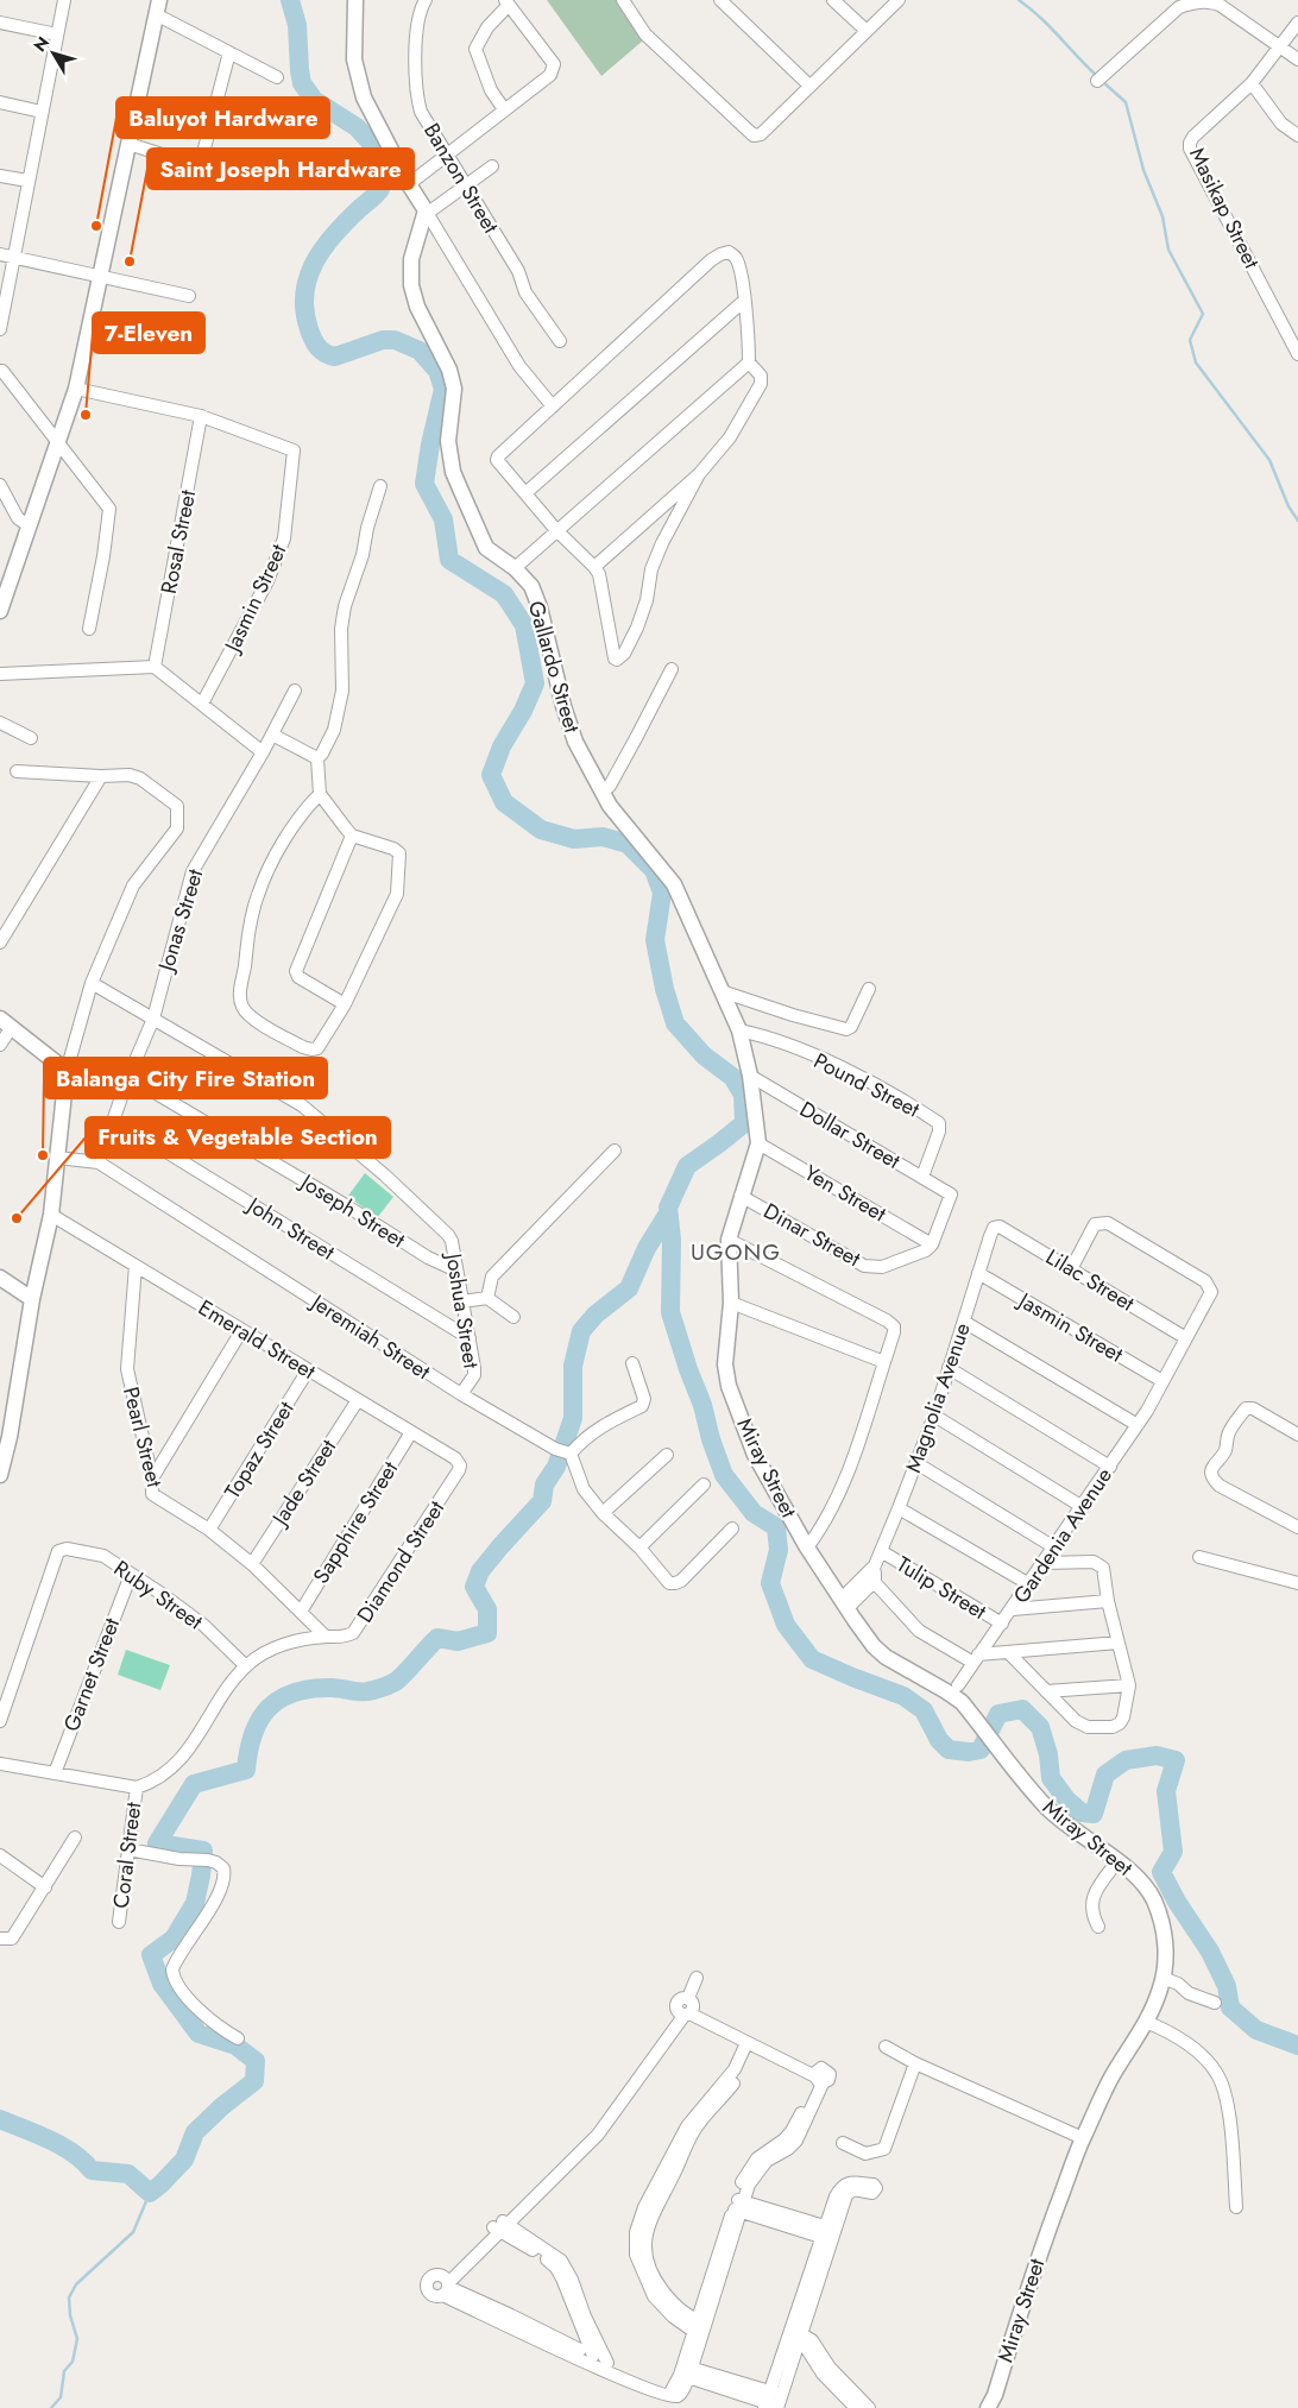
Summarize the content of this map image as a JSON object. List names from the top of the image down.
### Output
{
  "streets": {
    "street": [
      "Banzon Street",
      "Masikap Street",
      "Rosal Street",
      "Jasmin Street",
      "Gallardo Street",
      "Jonas Street",
      "Pound Street",
      "Dollar Street",
      "Yen Street",
      "Joseph Street",
      "John Street",
      "Dinar Street",
      "Lilac Street",
      "Joshua Street",
      "Jeremiah Street",
      "Emerald Street",
      "Magnolia Avenue",
      "Pearl Street",
      "Topaz Street",
      "Miray Street",
      "Jade Street",
      "Sapphire Street",
      "Gardenia Avenue",
      "Diamond Street",
      "Tulip Street",
      "Ruby Street",
      "Garnet Street",
      "Coral Street"
    ]
  },
  "crossings": [
    ["Rosal Street", "Jasmin Street"],
    ["Jasmin Street", "Magnolia Avenue"],
    ["Jasmin Street", "Gardenia Avenue"],
    ["Gallardo Street", "Pound Street"],
    ["Gallardo Street", "Dollar Street"],
    ["Gallardo Street", "Yen Street"],
    ["Gallardo Street", "Dinar Street"],
    ["Gallardo Street", "Miray Street"],
    ["Jonas Street", "Joseph Street"],
    ["Jonas Street", "John Street"],
    ["Jonas Street", "Joshua Street"],
    ["Jonas Street", "Jeremiah Street"],
    ["Pound Street", "Dollar Street"],
    ["Dollar Street", "Yen Street"],
    ["Dollar Street", "Dinar Street"],
    ["Yen Street", "Dinar Street"],
    ["Joseph Street", "Joshua Street"],
    ["John Street", "Joshua Street"],
    ["Lilac Street", "Magnolia Avenue"],
    ["Lilac Street", "Gardenia Avenue"],
    ["Joshua Street", "Jeremiah Street"],
    ["Emerald Street", "Pearl Street"],
    ["Emerald Street", "Topaz Street"],
    ["Emerald Street", "Jade Street"],
    ["Emerald Street", "Sapphire Street"],
    ["Emerald Street", "Diamond Street"],
    ["Magnolia Avenue", "Miray Street"],
    ["Magnolia Avenue", "Tulip Street"],
    ["Pearl Street", "Topaz Street"],
    ["Pearl Street", "Jade Street"],
    ["Pearl Street", "Sapphire Street"],
    ["Pearl Street", "Diamond Street"],
    ["Gardenia Avenue", "Tulip Street"],
    ["Diamond Street", "Ruby Street"],
    ["Diamond Street", "Coral Street"],
    ["Ruby Street", "Garnet Street"]
  ],
  "districts": ["UGONG"],
  "places": [
    "Baluyot Hardware",
    "Saint Joseph Hardware",
    "7-Eleven",
    "Balanga City Fire Station",
    "Fruits & Vegetable Section"
  ],
  "north": "top left"
}
